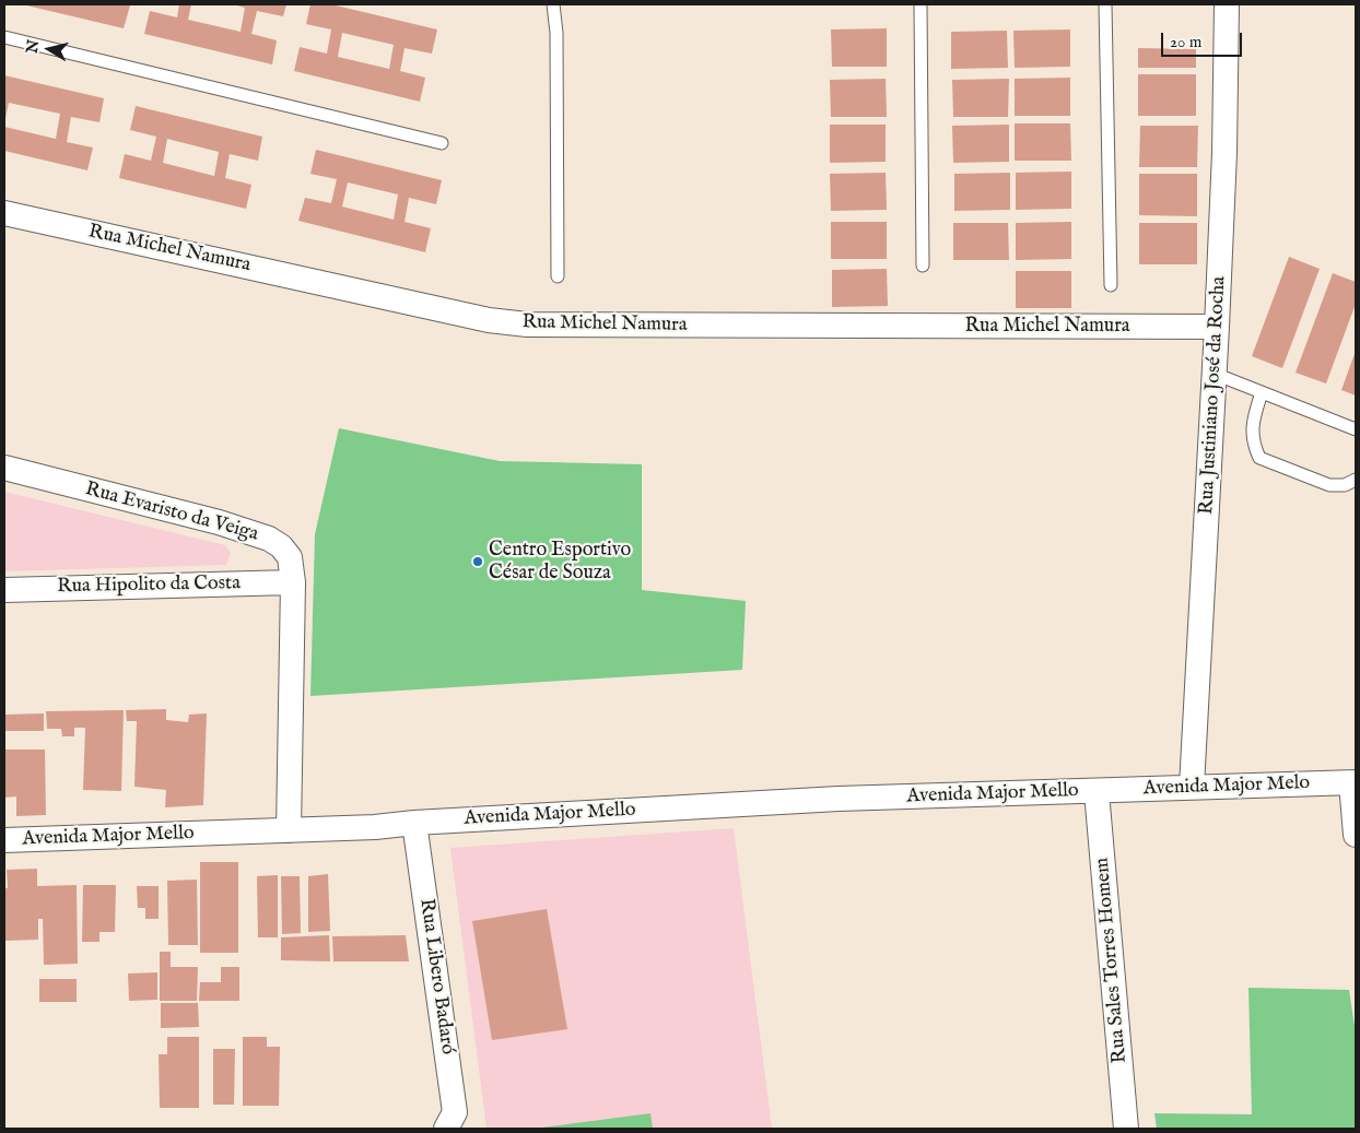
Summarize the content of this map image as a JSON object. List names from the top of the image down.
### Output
{
  "streets": {
    "street": [
      "Rua Michel Namura",
      "Rua Justiniano José da Rocha",
      "Rua Evaristo da Veiga",
      "Rua Hipolito da Costa",
      "Avenida Major Melo",
      "Avenida Major Mello",
      "Rua Sales Torres Homem",
      "Rua Libero Badaró"
    ]
  },
  "crossings": [
    ["Rua Michel Namura", "Rua Justiniano José da Rocha"],
    ["Rua Justiniano José da Rocha", "Avenida Major Melo"],
    ["Rua Evaristo da Veiga", "Rua Hipolito da Costa"],
    ["Rua Evaristo da Veiga", "Avenida Major Mello"],
    ["Avenida Major Melo", "Avenida Major Mello"],
    ["Avenida Major Melo", "Rua Sales Torres Homem"],
    ["Avenida Major Mello", "Rua Sales Torres Homem"],
    ["Avenida Major Mello", "Rua Libero Badaró"]
  ],
  "places": ["Centro Esportivo César de Souza"],
  "scale_bar": "20 m",
  "north": "left"
}
